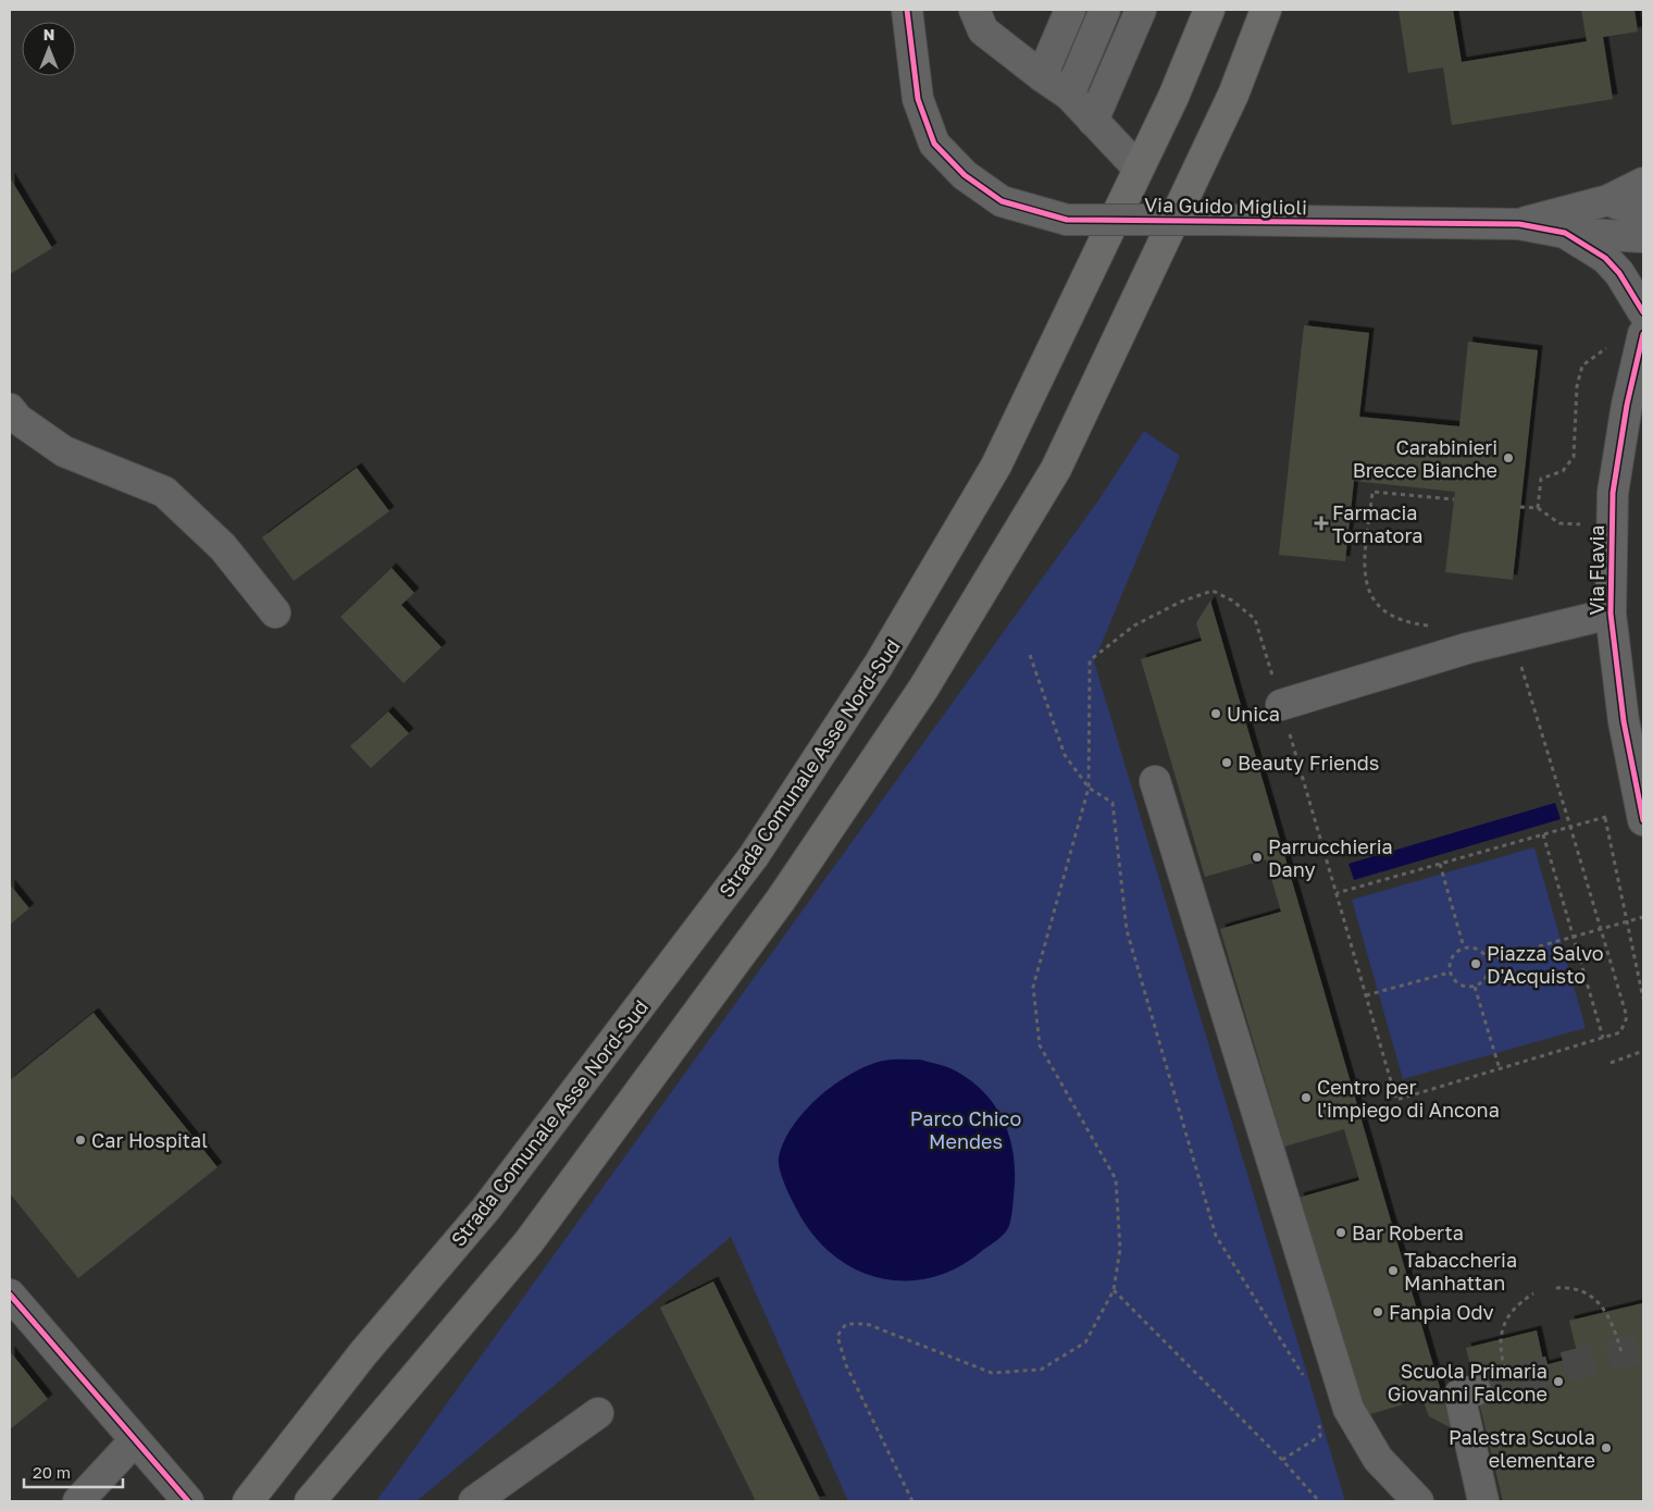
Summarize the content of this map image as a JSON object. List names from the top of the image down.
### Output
{
  "streets": {
    "highway": ["Strada Comunale Asse Nord-Sud"],
    "street": ["Via Guido Miglioli", "Via Flavia"]
  },
  "parks": ["Parco Chico Mendes"],
  "places": {
    "other": [
      "Carabinieri Brecce Bianche",
      "Unica",
      "Beauty Friends",
      "Parrucchieria Dany",
      "Piazza Salvo D'Acquisto",
      "Centro per l'impiego di Ancona",
      "Car Hospital",
      "Bar Roberta",
      "Tabaccheria Manhattan",
      "Fanpia Odv",
      "Scuola Primaria Giovanni Falcone",
      "Palestra Scuola elementare"
    ],
    "health": ["Farmacia Tornatora"]
  },
  "scale_bar": "20 m",
  "north": "top"
}
